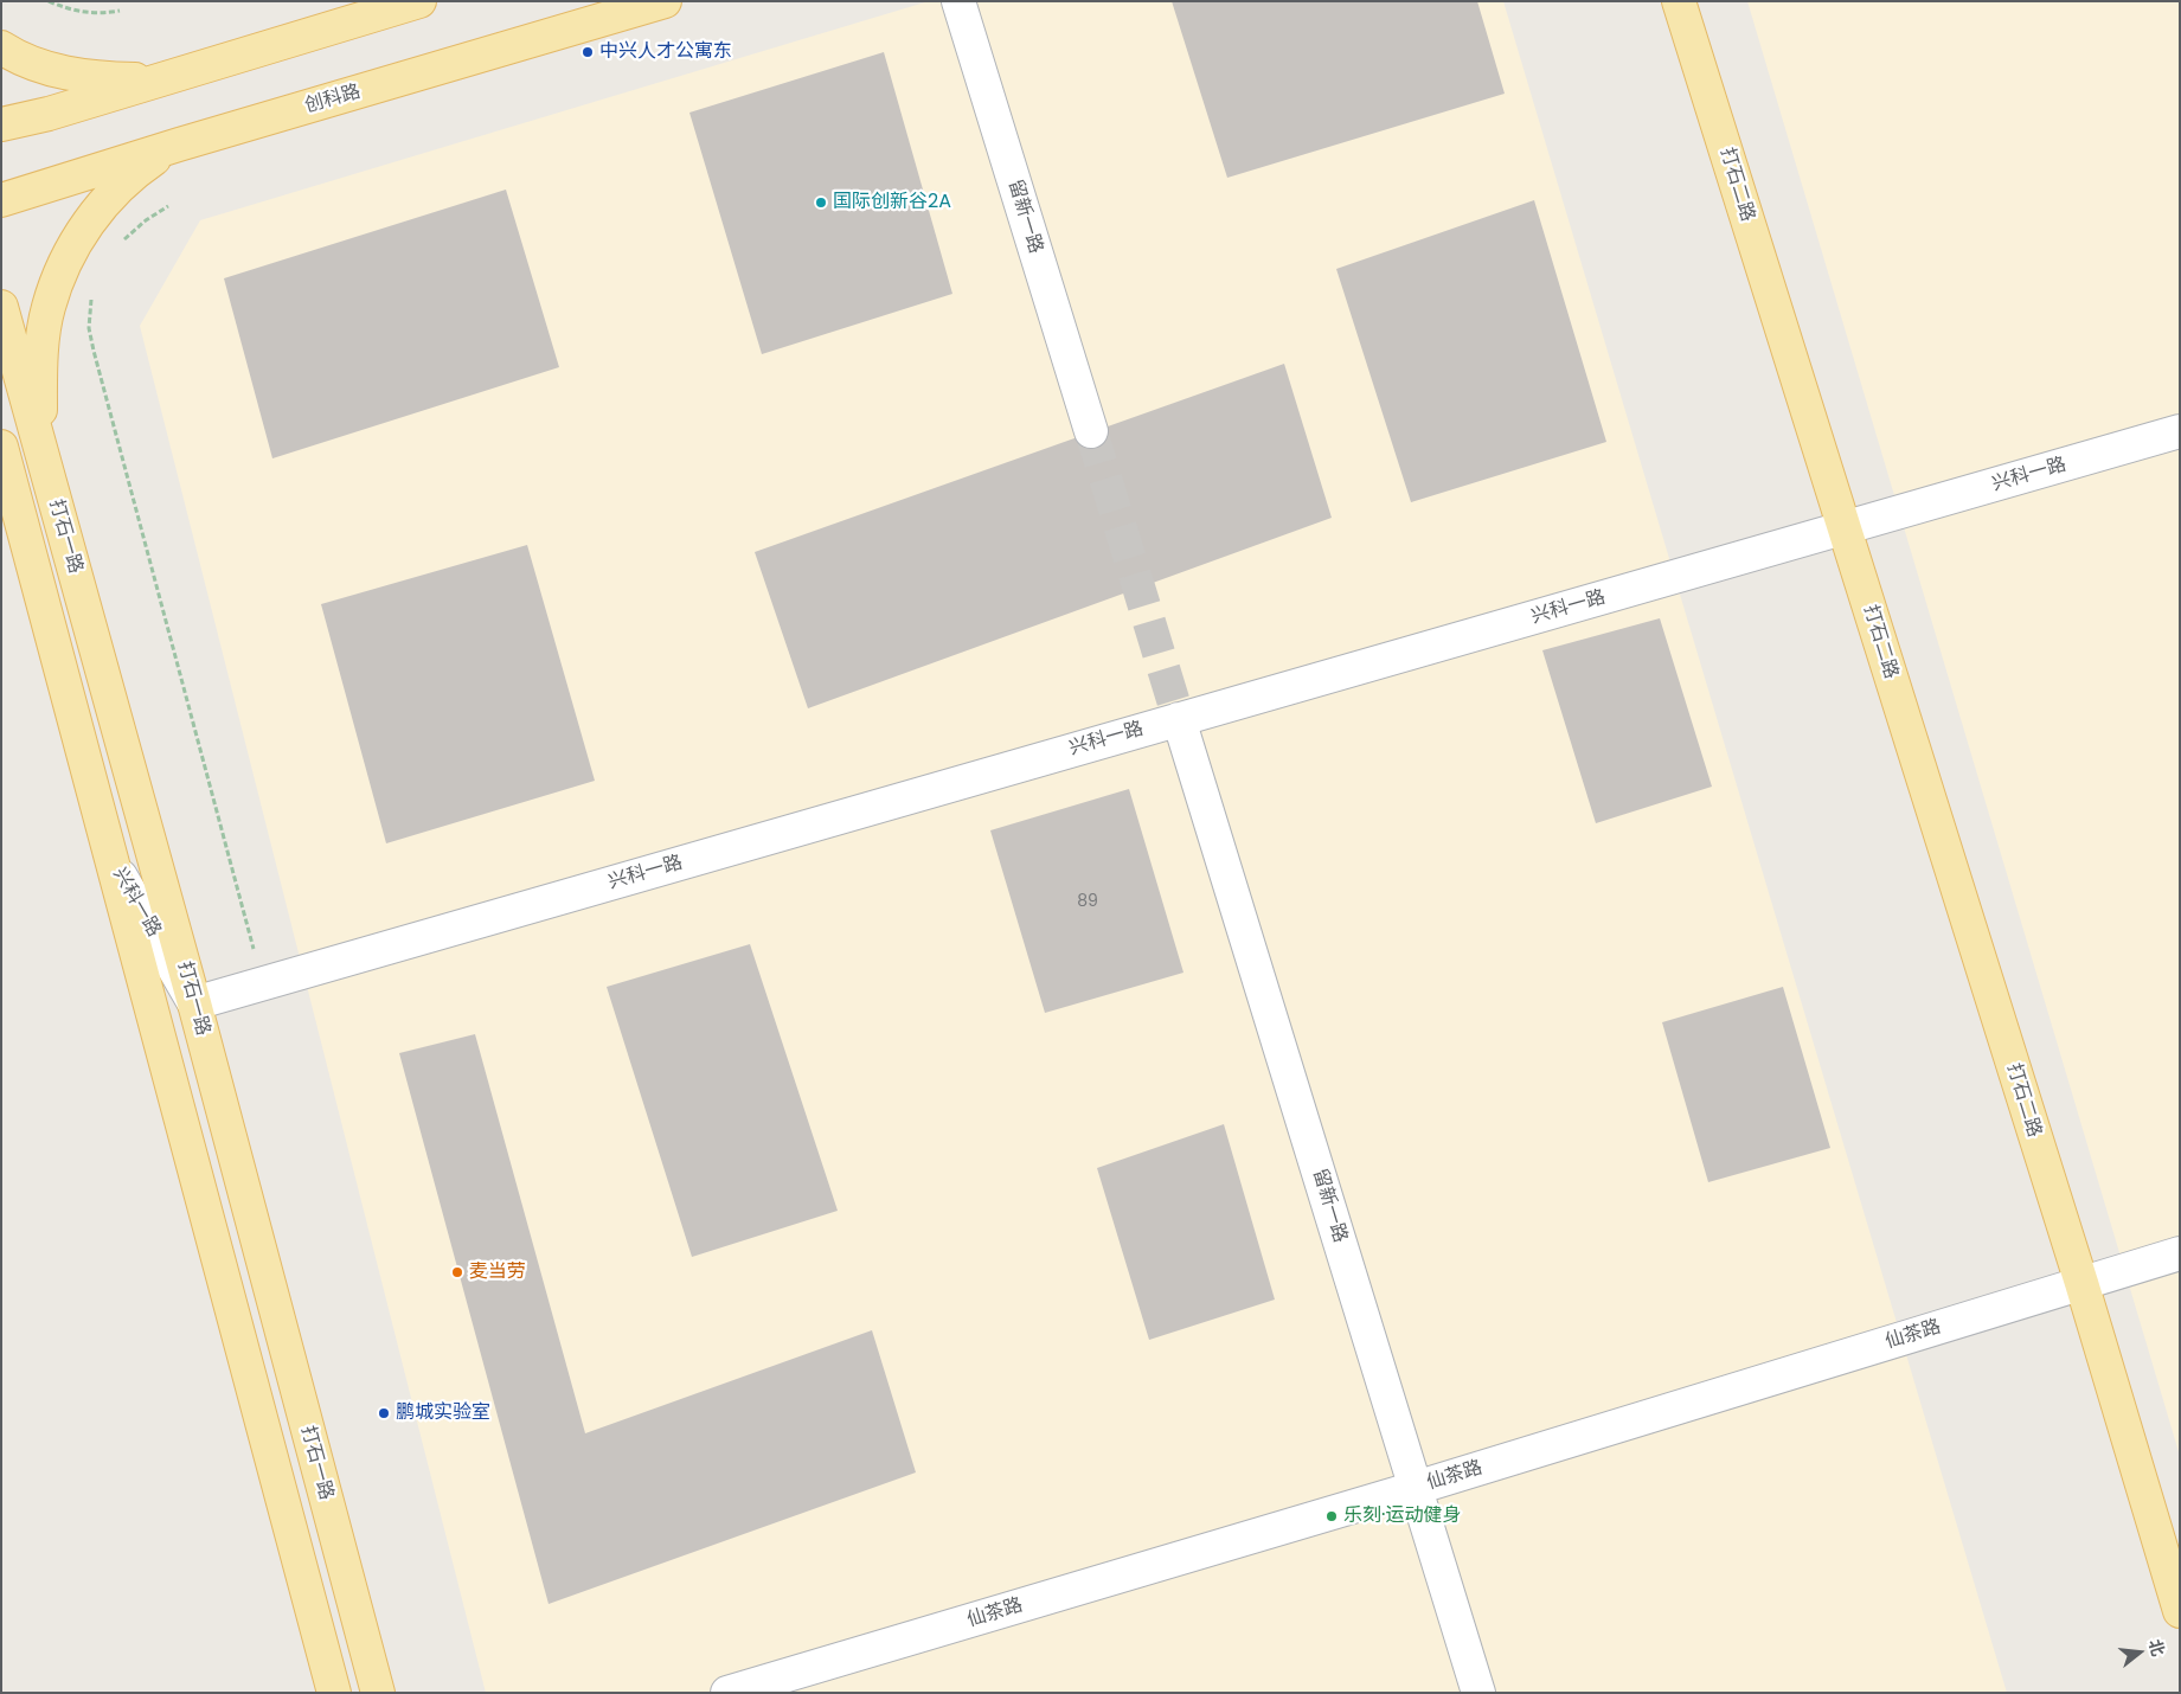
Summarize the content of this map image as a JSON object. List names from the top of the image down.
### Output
{
  "streets": {
    "main road": ["创科路", "打石二路", "打石一路"],
    "street": ["留新一路", "兴科一路", "仙茶路"]
  },
  "crossings": [
    ["打石二路", "兴科一路"],
    ["打石二路", "仙茶路"],
    ["留新一路", "兴科一路"],
    ["留新一路", "仙茶路"],
    ["兴科一路", "打石一路"]
  ],
  "places": [
    "中兴人才公寓东",
    "国际创新谷2A",
    "麦当劳",
    "鹏城实验室",
    "乐刻·运动健身"
  ],
  "house_numbers": ["89"],
  "north": "right"
}
